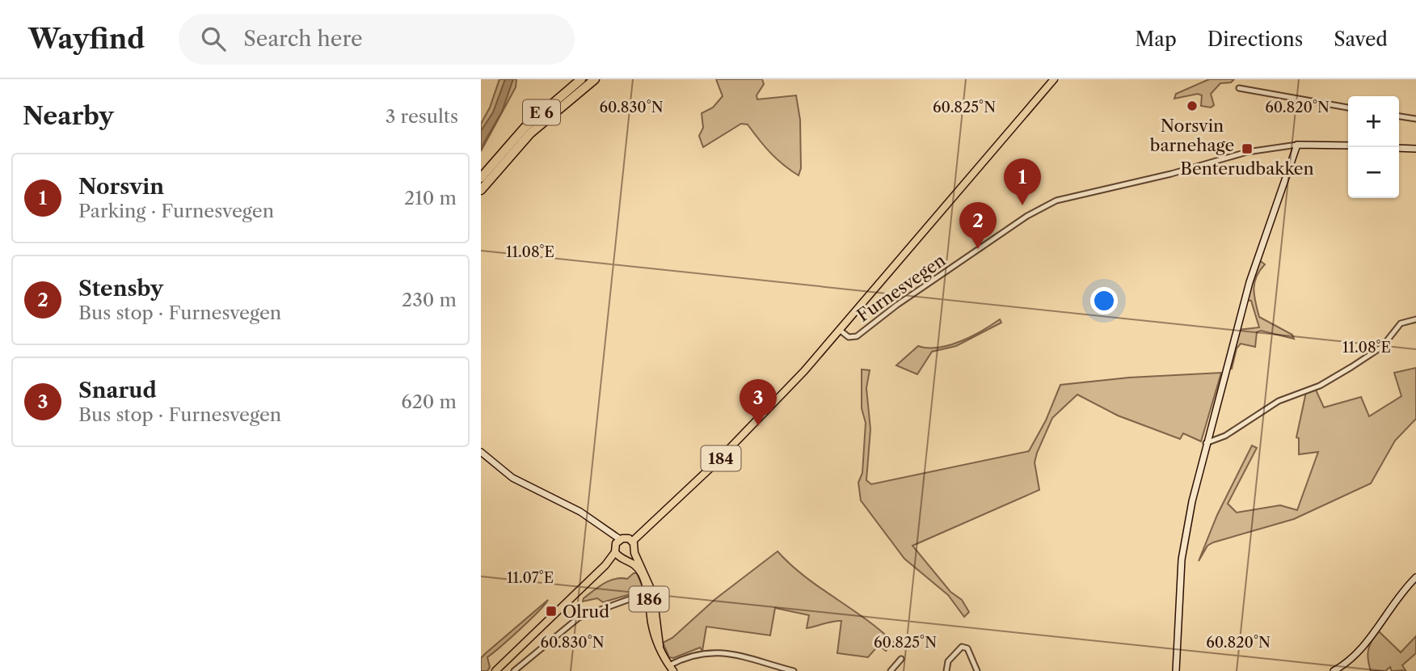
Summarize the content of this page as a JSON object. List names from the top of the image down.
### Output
{
  "streets": {
    "highway": ["E 6"],
    "main road": ["Furnesvegen", "184", "186"]
  },
  "crossings": [
    ["Furnesvegen", "184"]
  ],
  "places": {
    "other": ["Norsvin barnehage"],
    "transit": ["Benterudbakken", "Olrud"]
  },
  "page": {
    "header": "Wayfind",
    "search": "Search here",
    "nav": ["Map", "Directions", "Saved"],
    "heading": ["Nearby", "3 results"],
    "map_buttons": ["+", "−"],
    "list": [
      {
        "mark": "1",
        "name": "Norsvin",
        "note": "Parking · Furnesvegen",
        "value": "210 m"
      },
      {
        "mark": "2",
        "name": "Stensby",
        "note": "Bus stop · Furnesvegen",
        "value": "230 m"
      },
      {
        "mark": "3",
        "name": "Snarud",
        "note": "Bus stop · Furnesvegen",
        "value": "620 m"
      }
    ],
    "pins": ["1", "2", "3"]
  },
  "coordinates": [
    "60.830°N",
    "60.825°N",
    "60.820°N",
    "11.08°E",
    "11.07°E"
  ]
}
